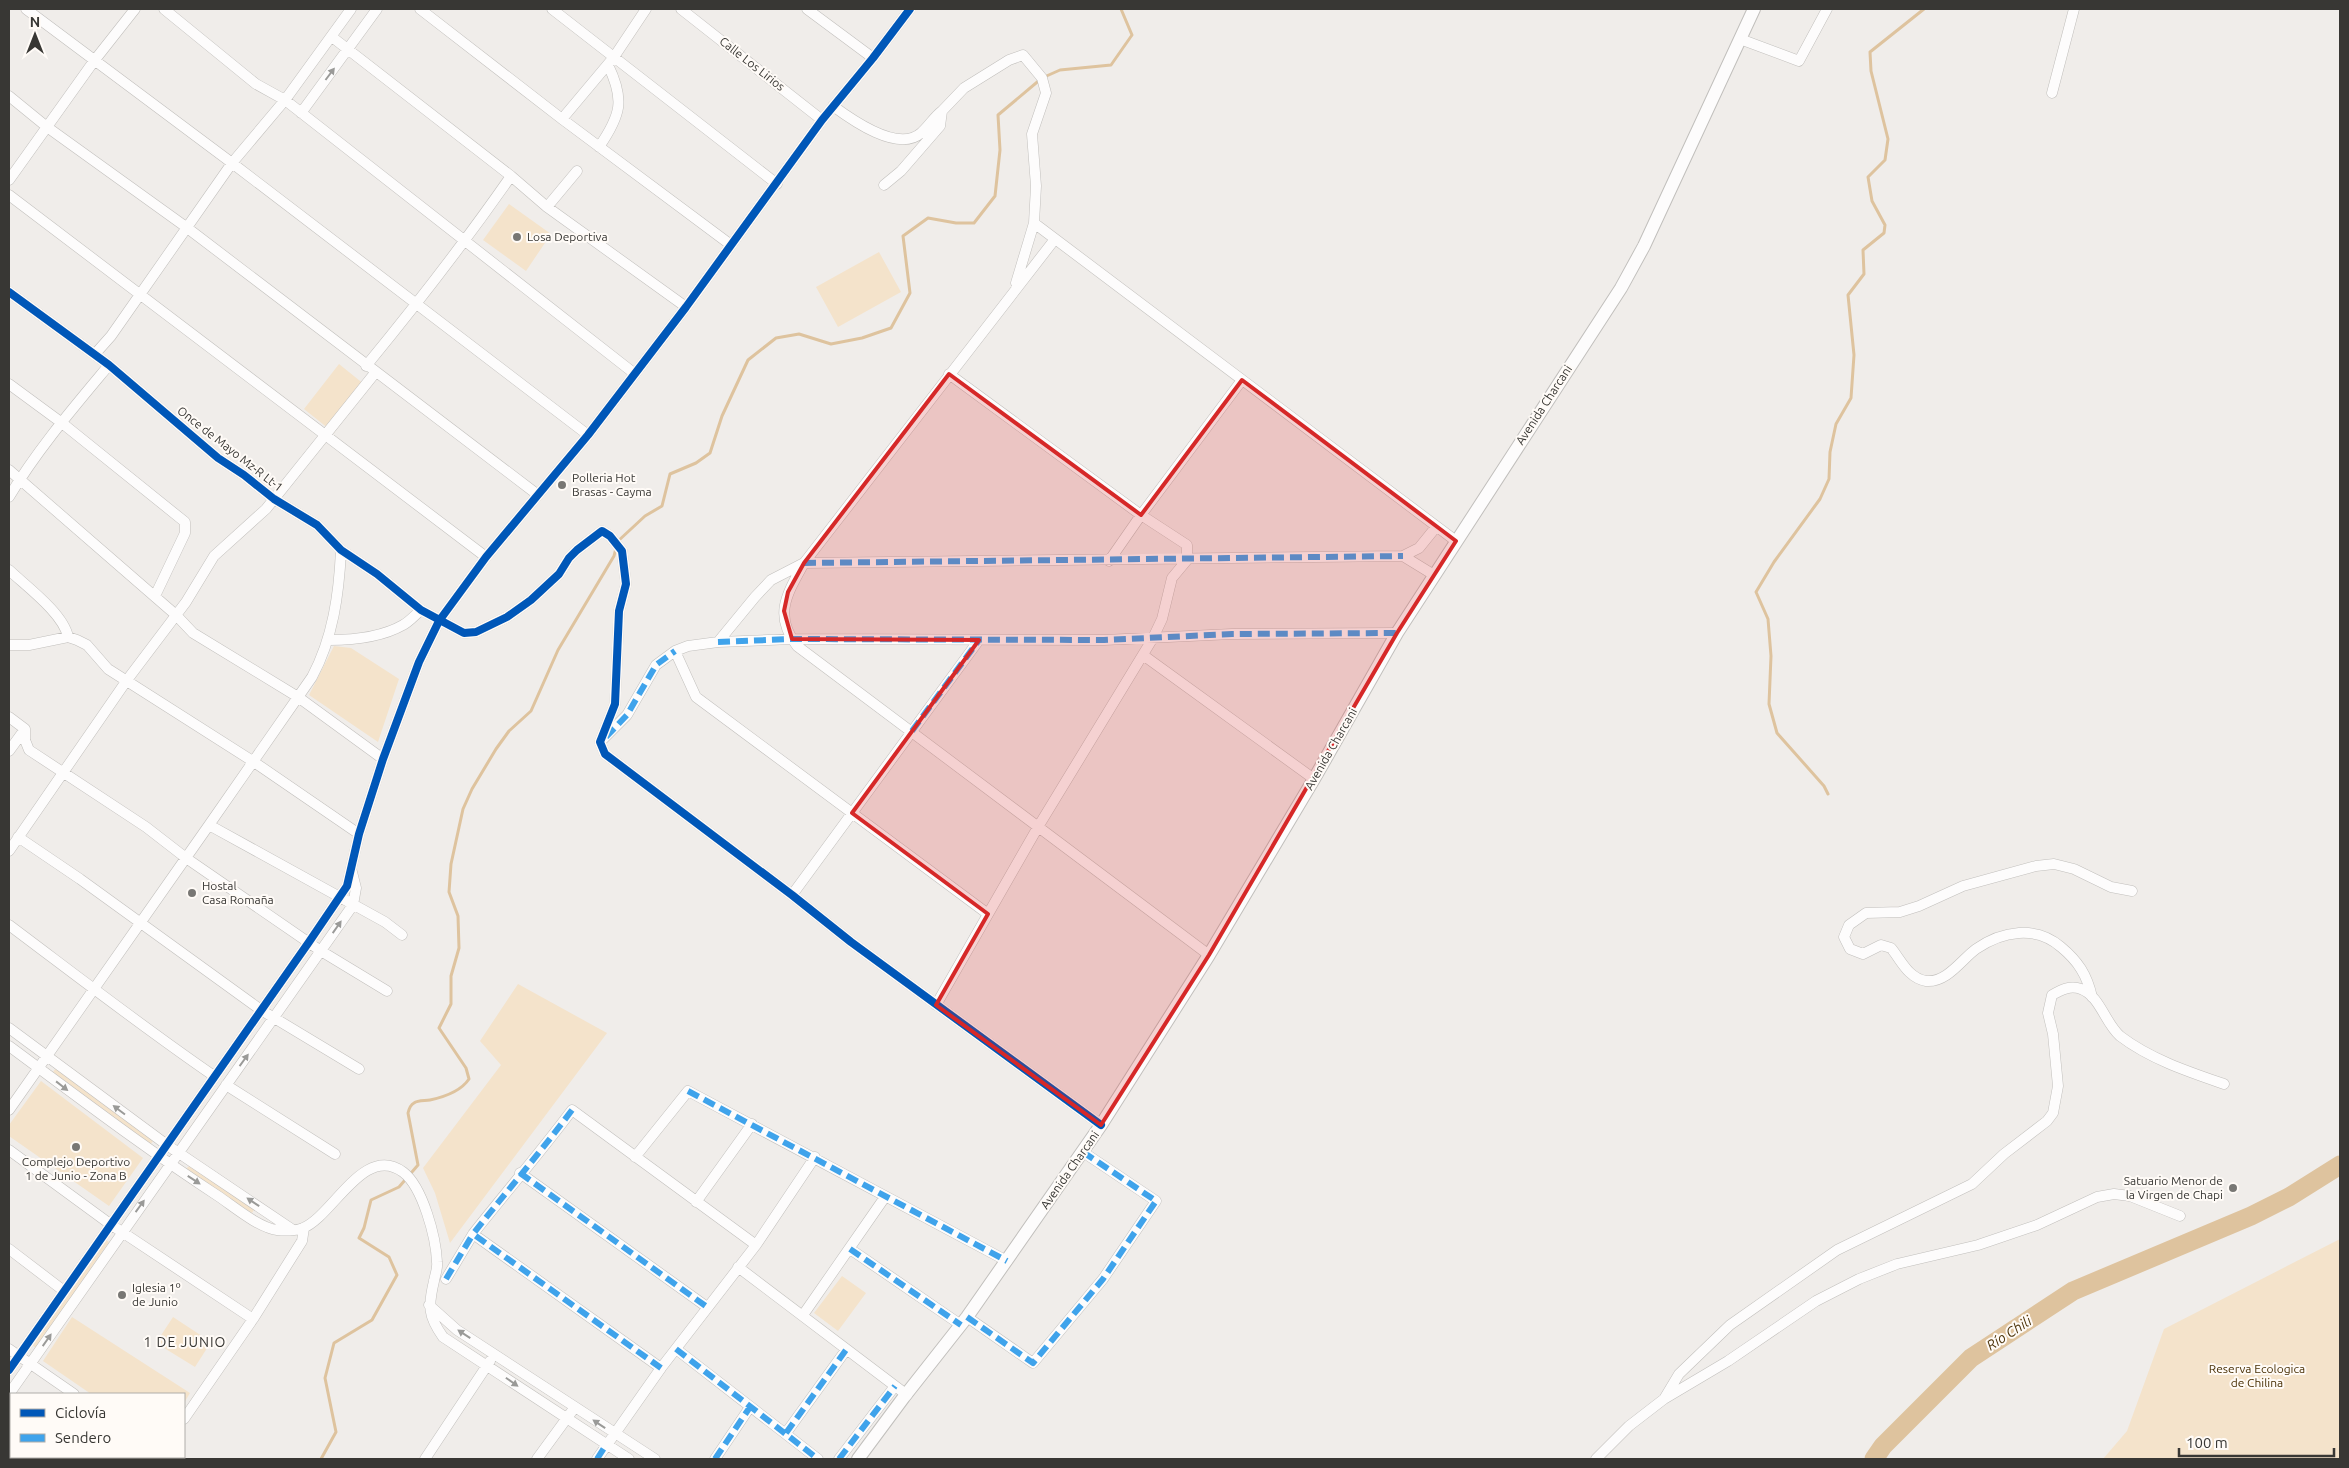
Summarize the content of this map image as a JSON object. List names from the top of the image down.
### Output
{
  "streets": {
    "main road": ["Avenida Charcani"],
    "street": ["Calle Los Lirios", "Once de Mayo Mz-R Lt-1"]
  },
  "districts": ["1 DE JUNIO"],
  "water": ["Río Chili"],
  "parks": ["Reserva Ecologica de Chilina"],
  "places": [
    "Losa Deportiva",
    "Polleria Hot Brasas - Cayma",
    "Hostal Casa Romaña",
    "Complejo Deportivo 1 de Junio - Zona B",
    "Satuario Menor de la Virgen de Chapi",
    "Iglesia 1º de Junio"
  ],
  "legend": ["Ciclovía", "Sendero"],
  "scale_bar": "100 m",
  "north": "top"
}
